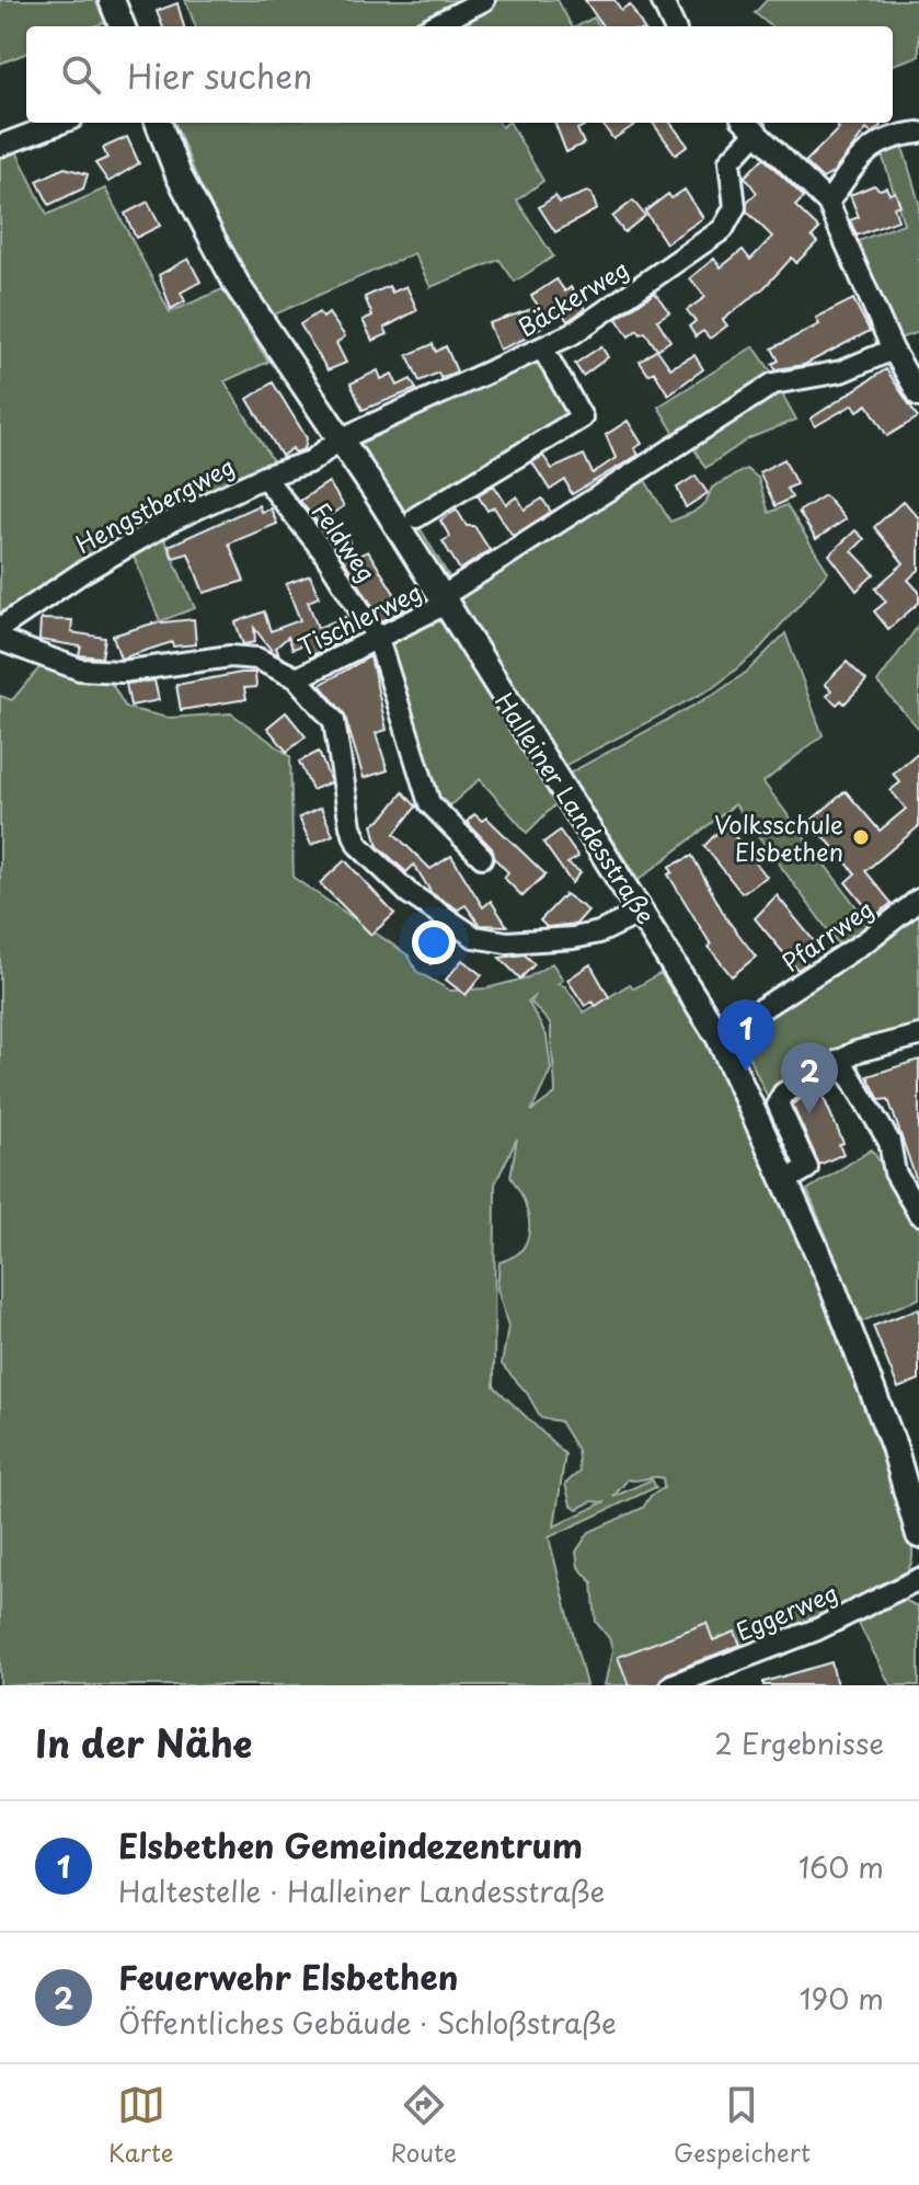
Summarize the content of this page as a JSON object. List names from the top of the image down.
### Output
{
  "streets": {
    "main road": ["Halleiner Landesstraße"],
    "street": [
      "Bäckerweg",
      "Hengstbergweg",
      "Feldweg",
      "Tischlerweg",
      "Pfarrweg",
      "Eggerweg"
    ]
  },
  "crossings": [
    ["Bäckerweg", "Hengstbergweg"],
    ["Bäckerweg", "Halleiner Landesstraße"],
    ["Hengstbergweg", "Feldweg"],
    ["Hengstbergweg", "Halleiner Landesstraße"],
    ["Feldweg", "Tischlerweg"],
    ["Tischlerweg", "Halleiner Landesstraße"],
    ["Halleiner Landesstraße", "Pfarrweg"]
  ],
  "places": ["Volksschule Elsbethen"],
  "page": {
    "search": "Hier suchen",
    "pins": ["1", "2"],
    "heading": ["In der Nähe", "2 Ergebnisse"],
    "list": [
      {
        "mark": "1",
        "name": "Elsbethen Gemeindezentrum",
        "note": "Haltestelle · Halleiner Landesstraße",
        "value": "160 m"
      },
      {
        "mark": "2",
        "name": "Feuerwehr Elsbethen",
        "note": "Öffentliches Gebäude · Schloßstraße",
        "value": "190 m"
      }
    ],
    "nav": ["Karte", "Route", "Gespeichert"]
  }
}
